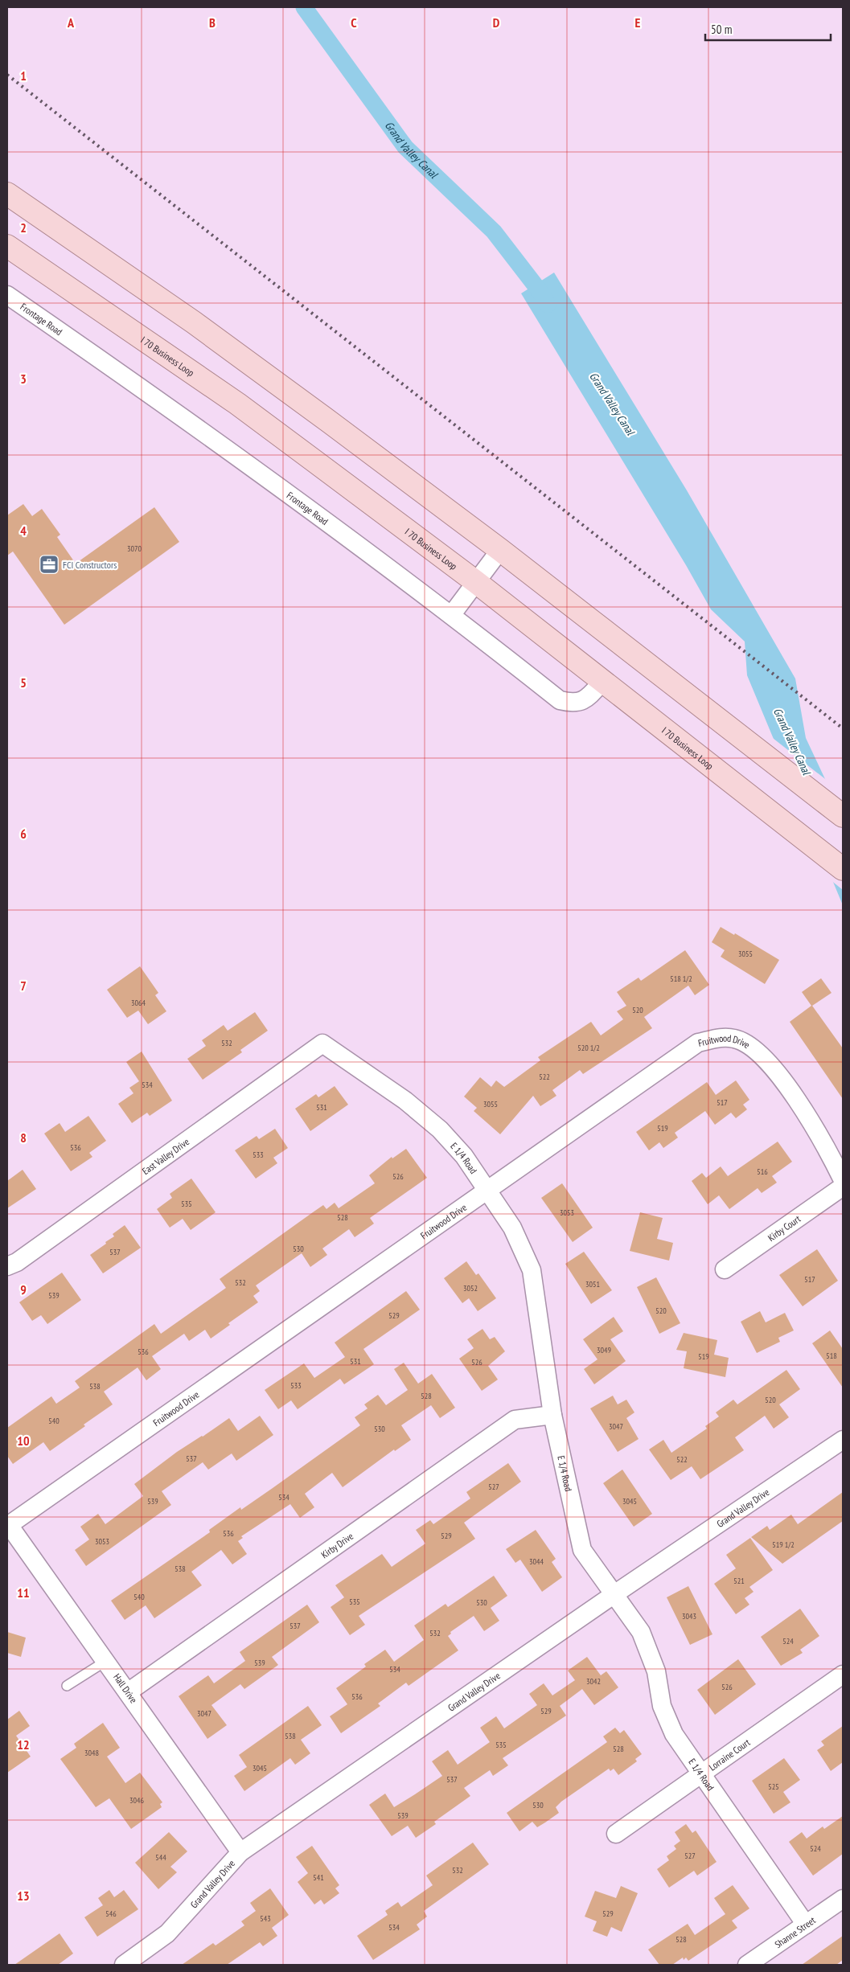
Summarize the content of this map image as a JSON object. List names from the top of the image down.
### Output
{
  "streets": {
    "main road": ["I 70 Business Loop"],
    "street": [
      "Frontage Road",
      "Fruitwood Drive",
      "East Valley Drive",
      "E 1/4 Road",
      "Kirby Court",
      "Grand Valley Drive",
      "Kirby Drive",
      "Hall Drive",
      "Lorraine Court",
      "Shanne Street"
    ]
  },
  "crossings": [
    ["Frontage Road", "I 70 Business Loop"],
    ["Fruitwood Drive", "E 1/4 Road"],
    ["Fruitwood Drive", "Hall Drive"],
    ["East Valley Drive", "E 1/4 Road"],
    ["E 1/4 Road", "Grand Valley Drive"],
    ["E 1/4 Road", "Kirby Drive"],
    ["E 1/4 Road", "Lorraine Court"],
    ["E 1/4 Road", "Shanne Street"],
    ["Grand Valley Drive", "Hall Drive"],
    ["Kirby Drive", "Hall Drive"]
  ],
  "water": ["Grand Valley Canal"],
  "places": {
    "office": ["FCI Constructors"]
  },
  "house_numbers": [
    "3070",
    "3055",
    "518 1/2",
    "3064",
    "520",
    "532",
    "520 1/2",
    "522",
    "534",
    "517",
    "3055",
    "531",
    "519",
    "536",
    "533",
    "516",
    "526",
    "535",
    "3053",
    "528",
    "530",
    "537",
    "517",
    "532",
    "3051",
    "3052",
    "539",
    "520",
    "529",
    "3049",
    "536",
    "518",
    "519",
    "531",
    "526",
    "533",
    "538",
    "528",
    "520",
    "540",
    "3047",
    "530",
    "537",
    "522",
    "527",
    "534",
    "539",
    "3045",
    "536",
    "529",
    "3053",
    "519 1/2",
    "3044",
    "538",
    "521",
    "540",
    "535",
    "530",
    "3043",
    "537",
    "532",
    "524",
    "539",
    "534",
    "3042",
    "526",
    "536",
    "529",
    "3047",
    "538",
    "535",
    "528",
    "3048",
    "3045",
    "537",
    "525",
    "3046",
    "530",
    "539",
    "524",
    "527",
    "544",
    "532",
    "541",
    "546",
    "529",
    "543",
    "534",
    "528"
  ],
  "scale_bar": "50 m",
  "grid": {
    "columns": [
      "A",
      "B",
      "C",
      "D",
      "E"
    ],
    "rows": [
      "1",
      "2",
      "3",
      "4",
      "5",
      "6",
      "7",
      "8",
      "9",
      "10",
      "11",
      "12",
      "13"
    ]
  }
}
